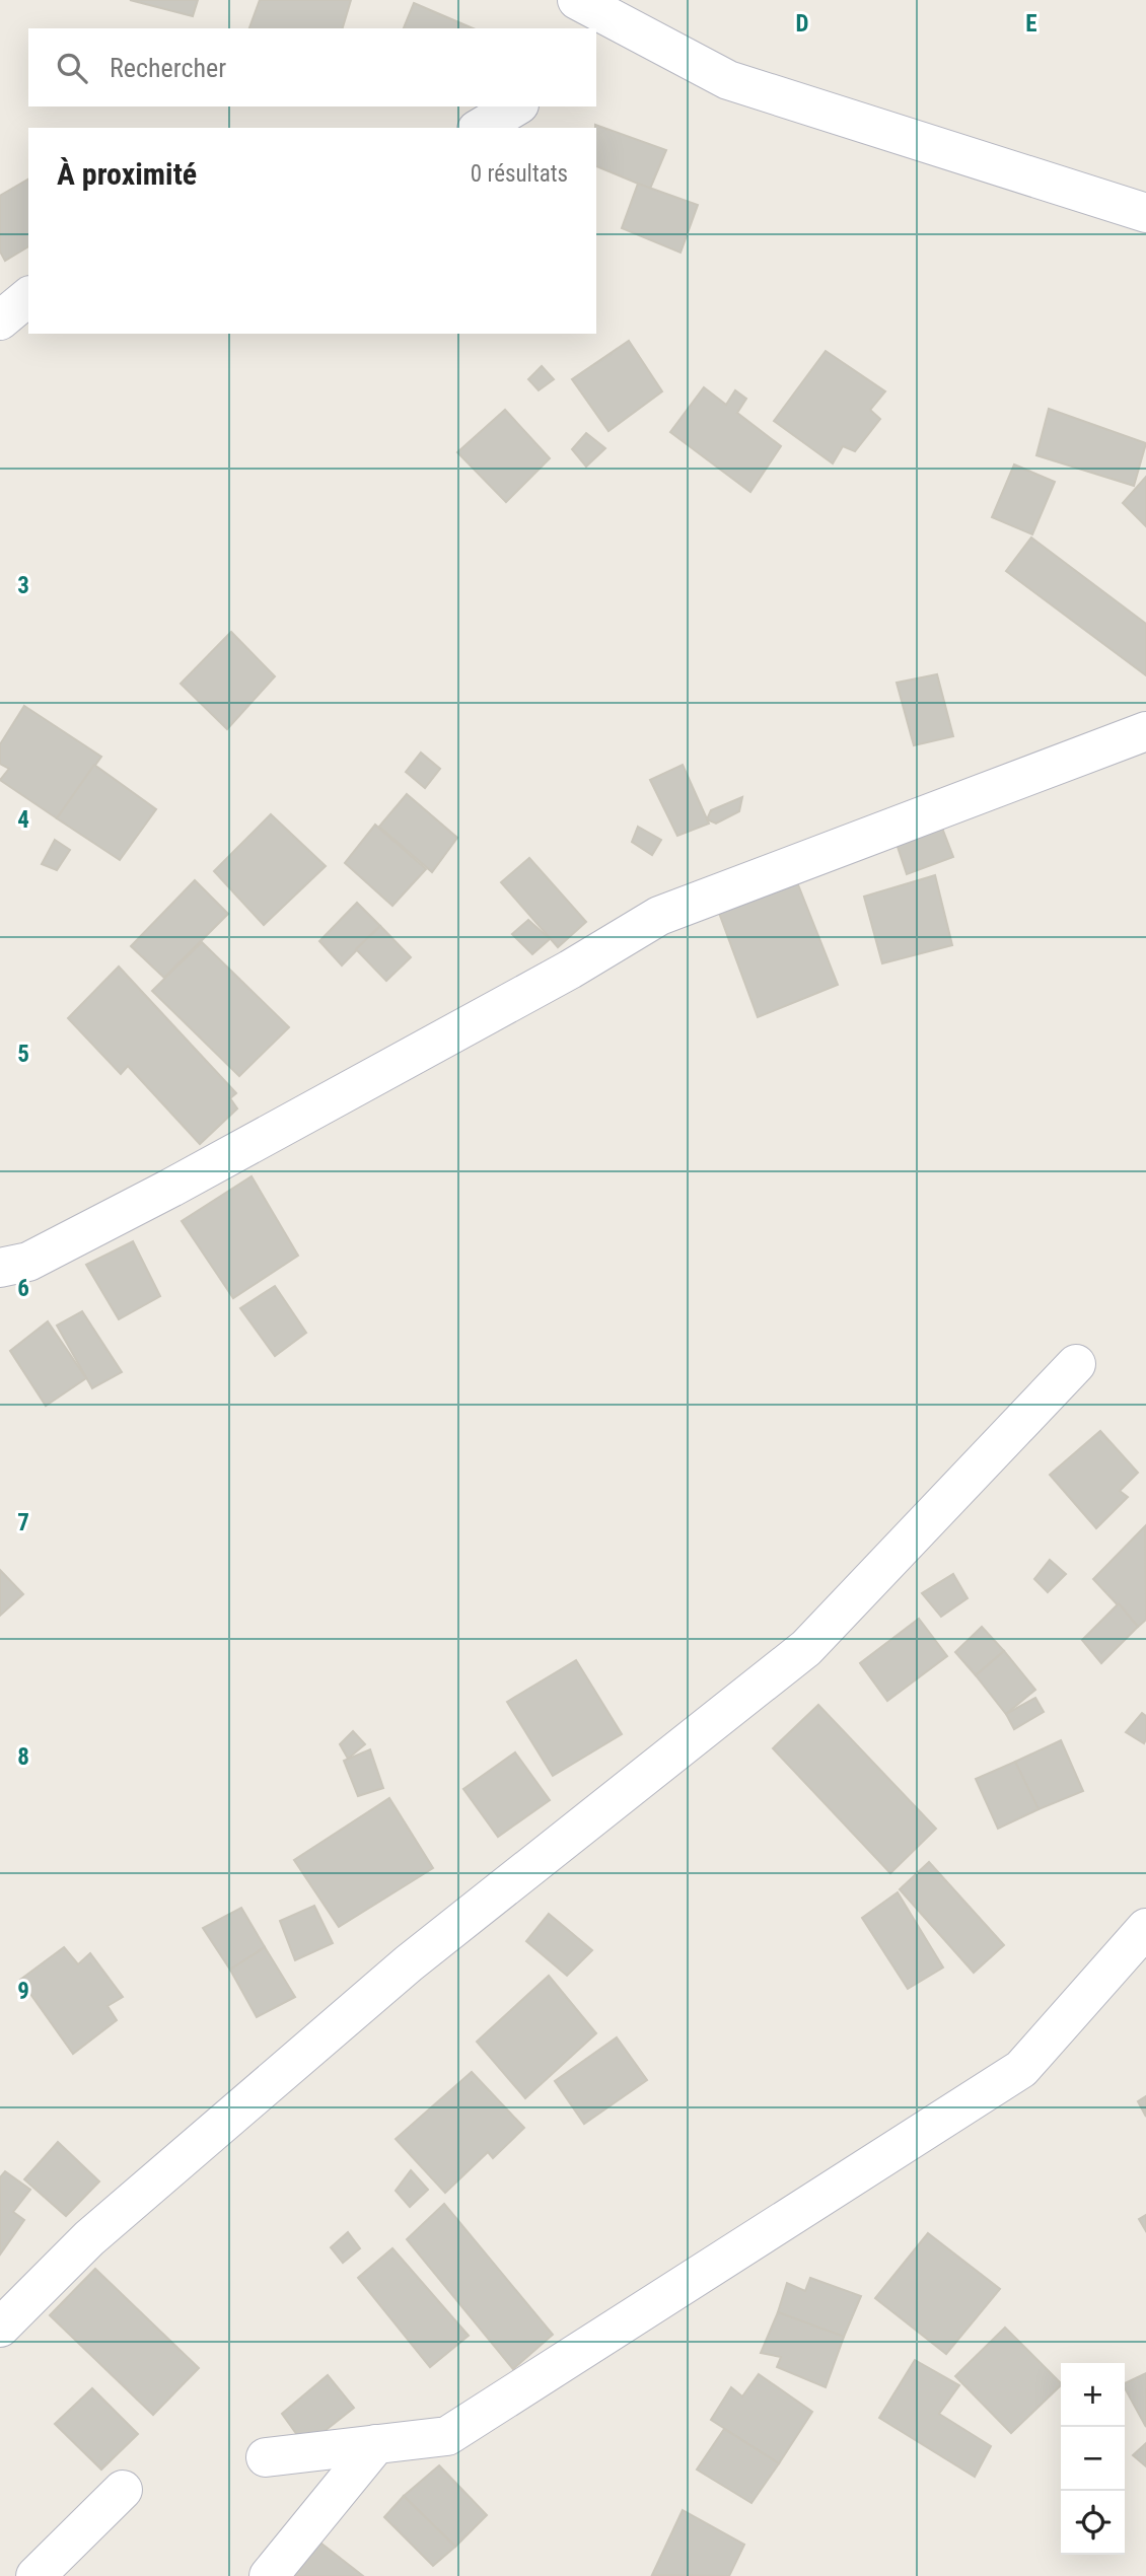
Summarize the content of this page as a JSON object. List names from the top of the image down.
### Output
{
  "page": {
    "search": "Rechercher",
    "heading": ["À proximité", "0 résultats"],
    "map_buttons": ["+", "−"]
  },
  "grid": {
    "columns": ["D", "E"],
    "rows": [
      "3",
      "4",
      "5",
      "6",
      "7",
      "8",
      "9"
    ]
  }
}
